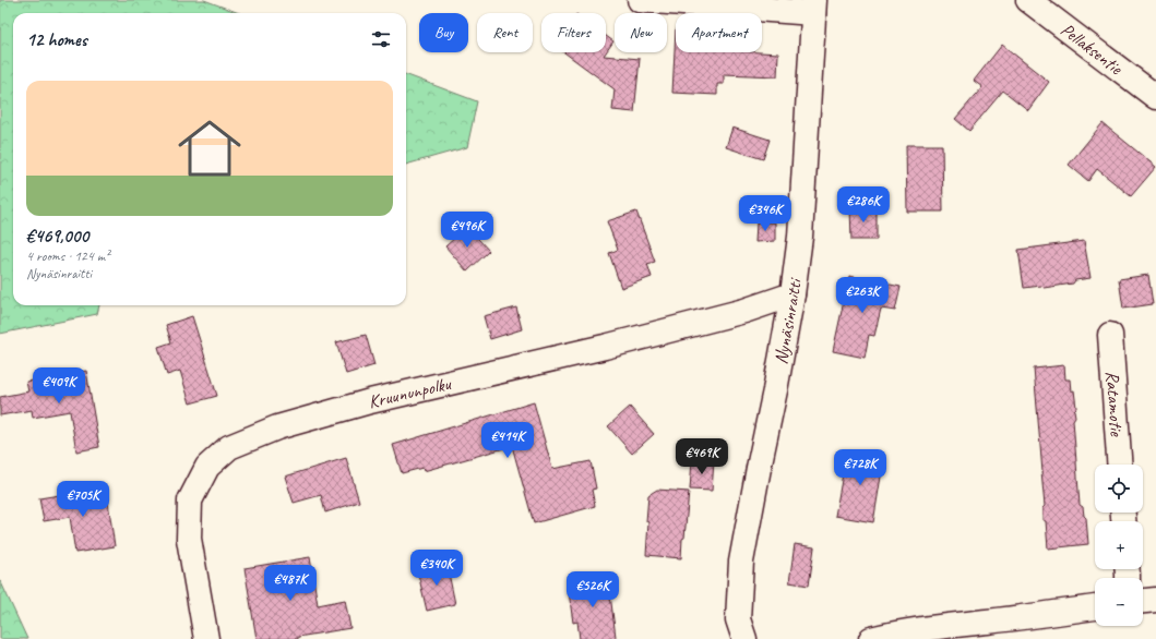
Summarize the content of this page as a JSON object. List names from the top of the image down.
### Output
{
  "streets": {
    "street": [
      "Pellaksentie",
      "Nynäsinraitti",
      "Kruununpolku",
      "Ratamotie"
    ]
  },
  "crossings": [
    ["Nynäsinraitti", "Kruununpolku"]
  ],
  "page": {
    "chip": [
      "Buy",
      "Rent",
      "Filters",
      "New",
      "Apartment"
    ],
    "heading": "12 homes",
    "list": [
      {
        "name": "€469,000",
        "note": "4 rooms · 124 m² · Nynäsinraitti"
      }
    ],
    "price": [
      "€286K",
      "€346K",
      "€496K",
      "€263K",
      "€409K",
      "€414K",
      "€469K",
      "€728K",
      "€705K",
      "€340K",
      "€487K",
      "€526K"
    ],
    "map_buttons": ["+", "−"]
  }
}
